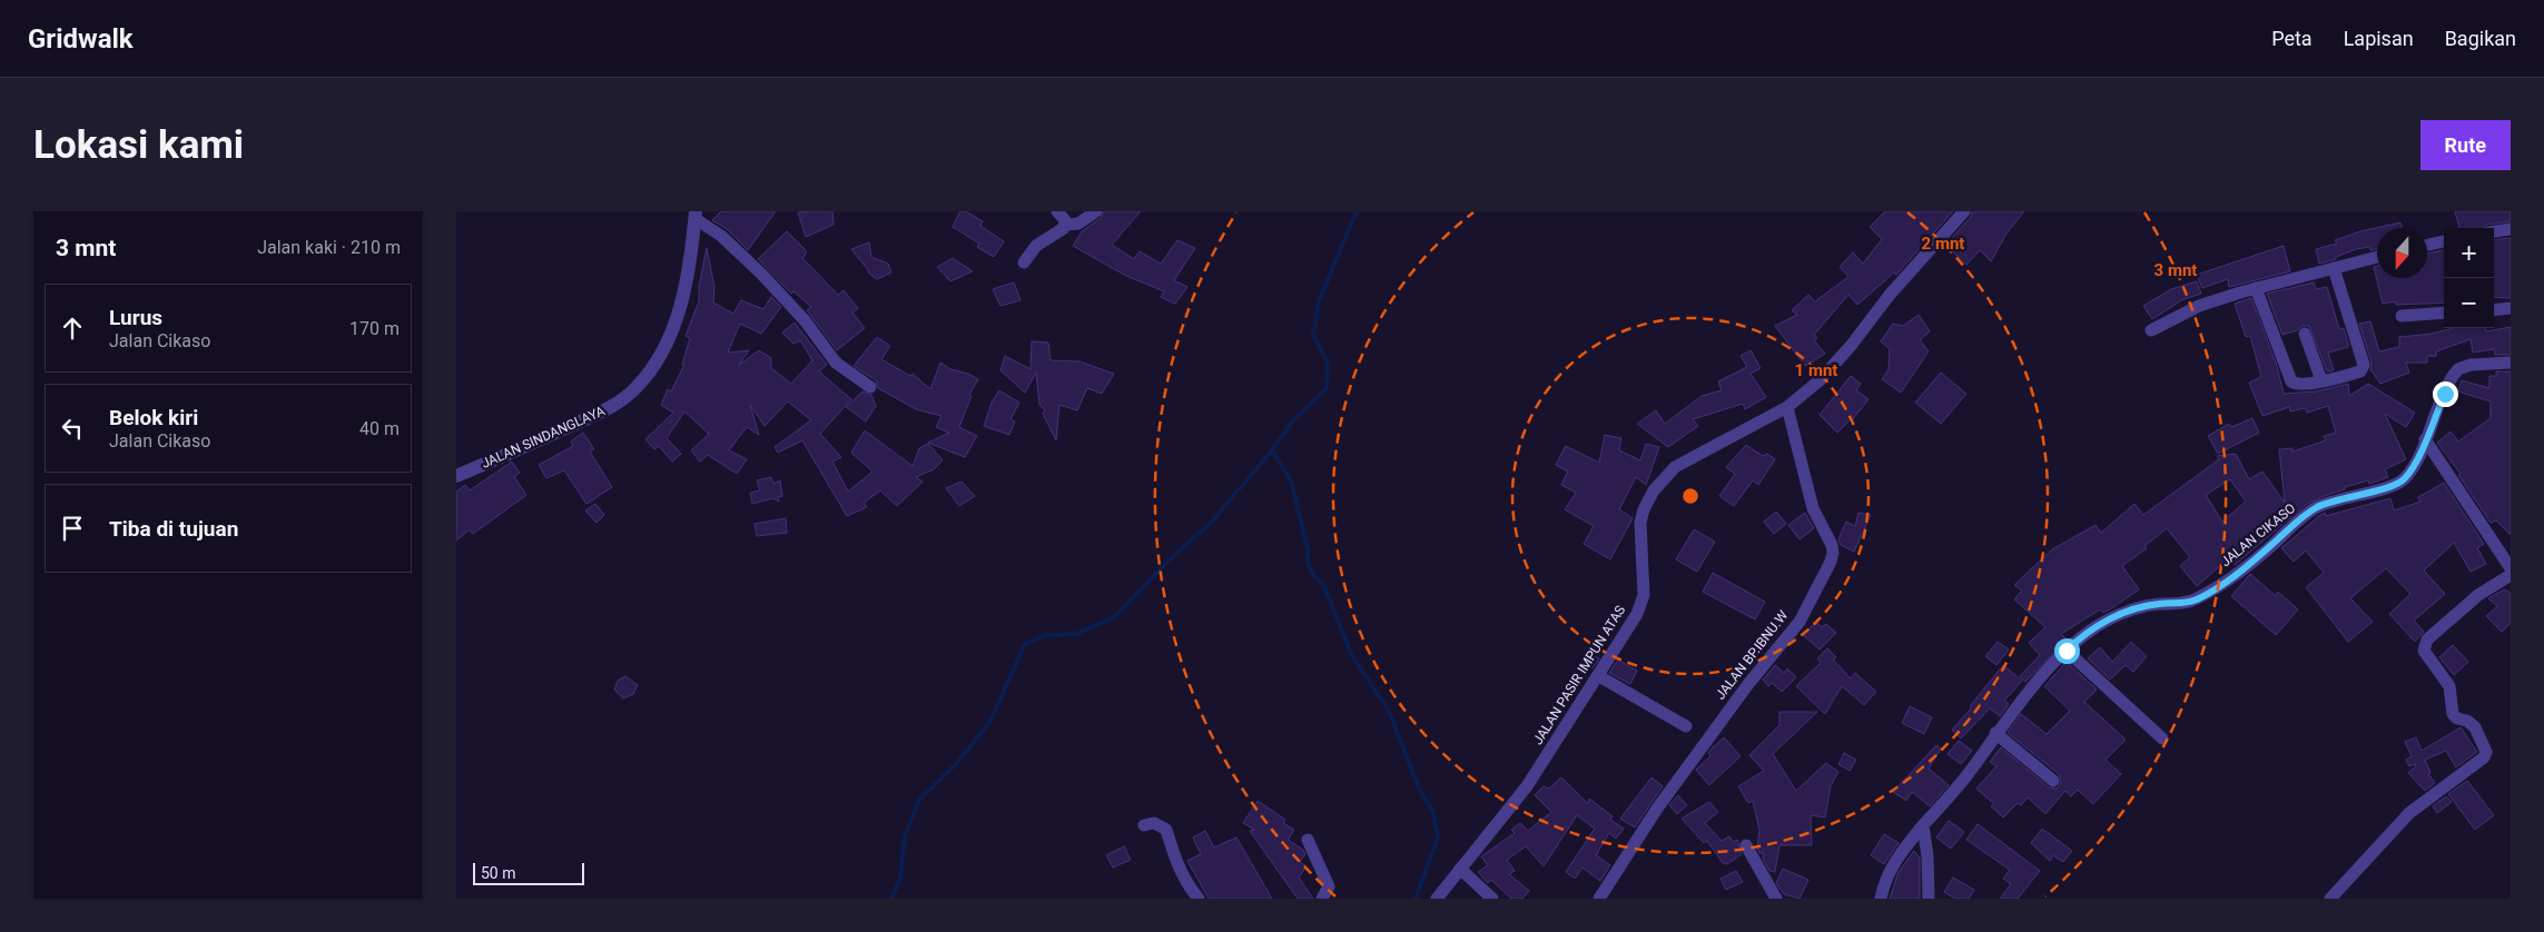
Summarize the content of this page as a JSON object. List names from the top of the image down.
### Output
{
  "streets": {
    "street": [
      "JALAN SINDANGLAYA",
      "JALAN CIKASO",
      "JALAN BP.IBNU.W",
      "JALAN PASIR IMPUN ATAS"
    ]
  },
  "crossings": [
    ["JALAN BP.IBNU.W", "JALAN PASIR IMPUN ATAS"]
  ],
  "scale_bar": "50 m",
  "north": "bottom",
  "page": {
    "header": "Gridwalk",
    "nav": ["Peta", "Lapisan", "Bagikan"],
    "buttons": "Rute",
    "title": "Lokasi kami",
    "heading": ["3 mnt", "Jalan kaki · 210 m"],
    "map_buttons": ["+", "−"],
    "list": [
      ["Lurus", "Jalan Cikaso", "170 m"],
      ["Belok kiri", "Jalan Cikaso", "40 m"],
      "Tiba di tujuan"
    ],
    "scale": "50 m"
  },
  "rings": ["2 mnt", "3 mnt", "1 mnt"]
}
